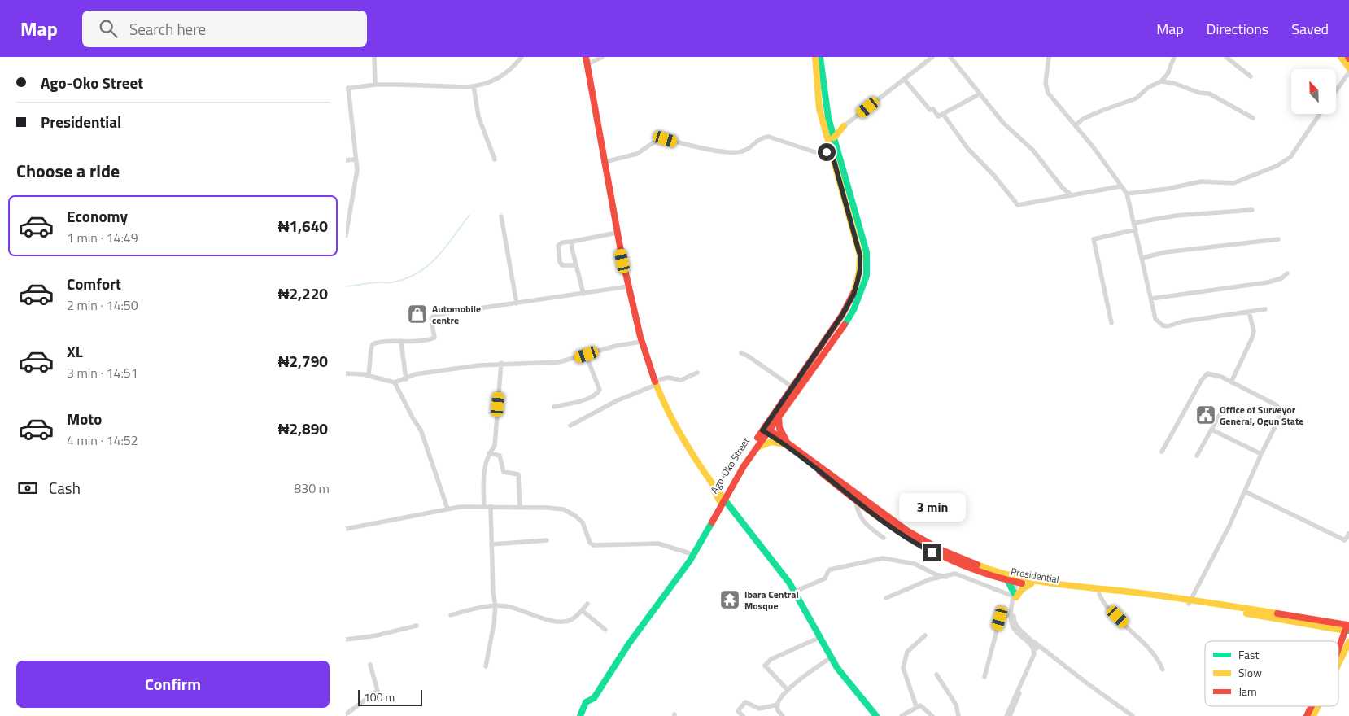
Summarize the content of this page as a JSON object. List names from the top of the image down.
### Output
{
  "streets": {
    "main road": ["Ago-Oko Street", "Presidential"]
  },
  "crossings": [
    ["Ago-Oko Street", "Presidential"]
  ],
  "places": {
    "shop": ["Automobile centre"],
    "public building": ["Office of Surveyor General, Ogun State"],
    "temple": ["Ibara Central Mosque"]
  },
  "legend": ["Fast", "Slow", "Jam"],
  "scale_bar": "100 m",
  "north": "top left",
  "page": {
    "header": "Map",
    "search": "Search here",
    "nav": ["Map", "Directions", "Saved"],
    "banner": ["Ago-Oko Street", "Presidential"],
    "heading": "Choose a ride",
    "list": [
      {
        "name": "Economy",
        "note": "1 min · 14:49",
        "value": "₦1,640"
      },
      {
        "name": "Comfort",
        "note": "2 min · 14:50",
        "value": "₦2,220"
      },
      {
        "name": "XL",
        "note": "3 min · 14:51",
        "value": "₦2,790"
      },
      {
        "name": "Moto",
        "note": "4 min · 14:52",
        "value": "₦2,890"
      }
    ],
    "pay": ["Cash", "830 m"],
    "bubble": "3 min",
    "buttons": "Confirm",
    "scale": "100 m"
  }
}
